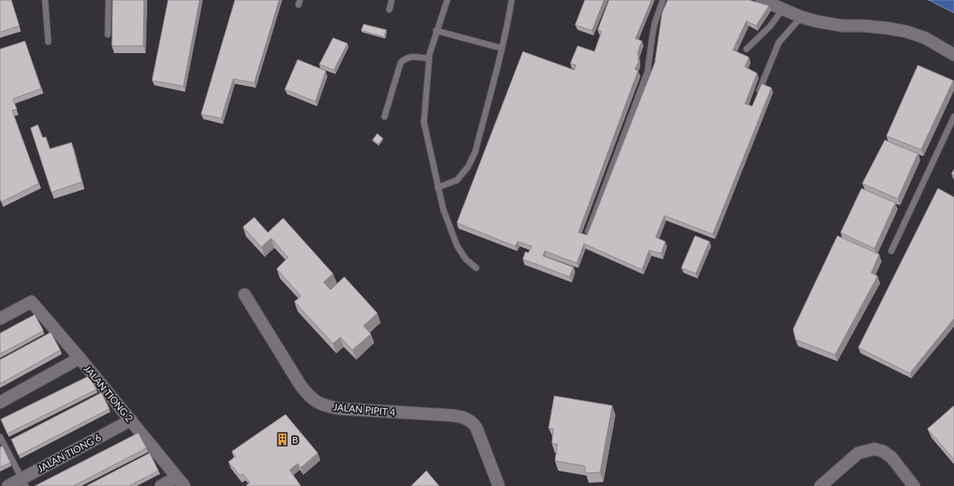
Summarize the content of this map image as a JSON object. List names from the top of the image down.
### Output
{
  "streets": {
    "street": ["JALAN TIONG 2", "JALAN PIPIT 4", "JALAN TIONG 6"]
  },
  "crossings": [
    ["JALAN TIONG 2", "JALAN TIONG 6"]
  ],
  "places": {
    "building": ["B"]
  }
}
